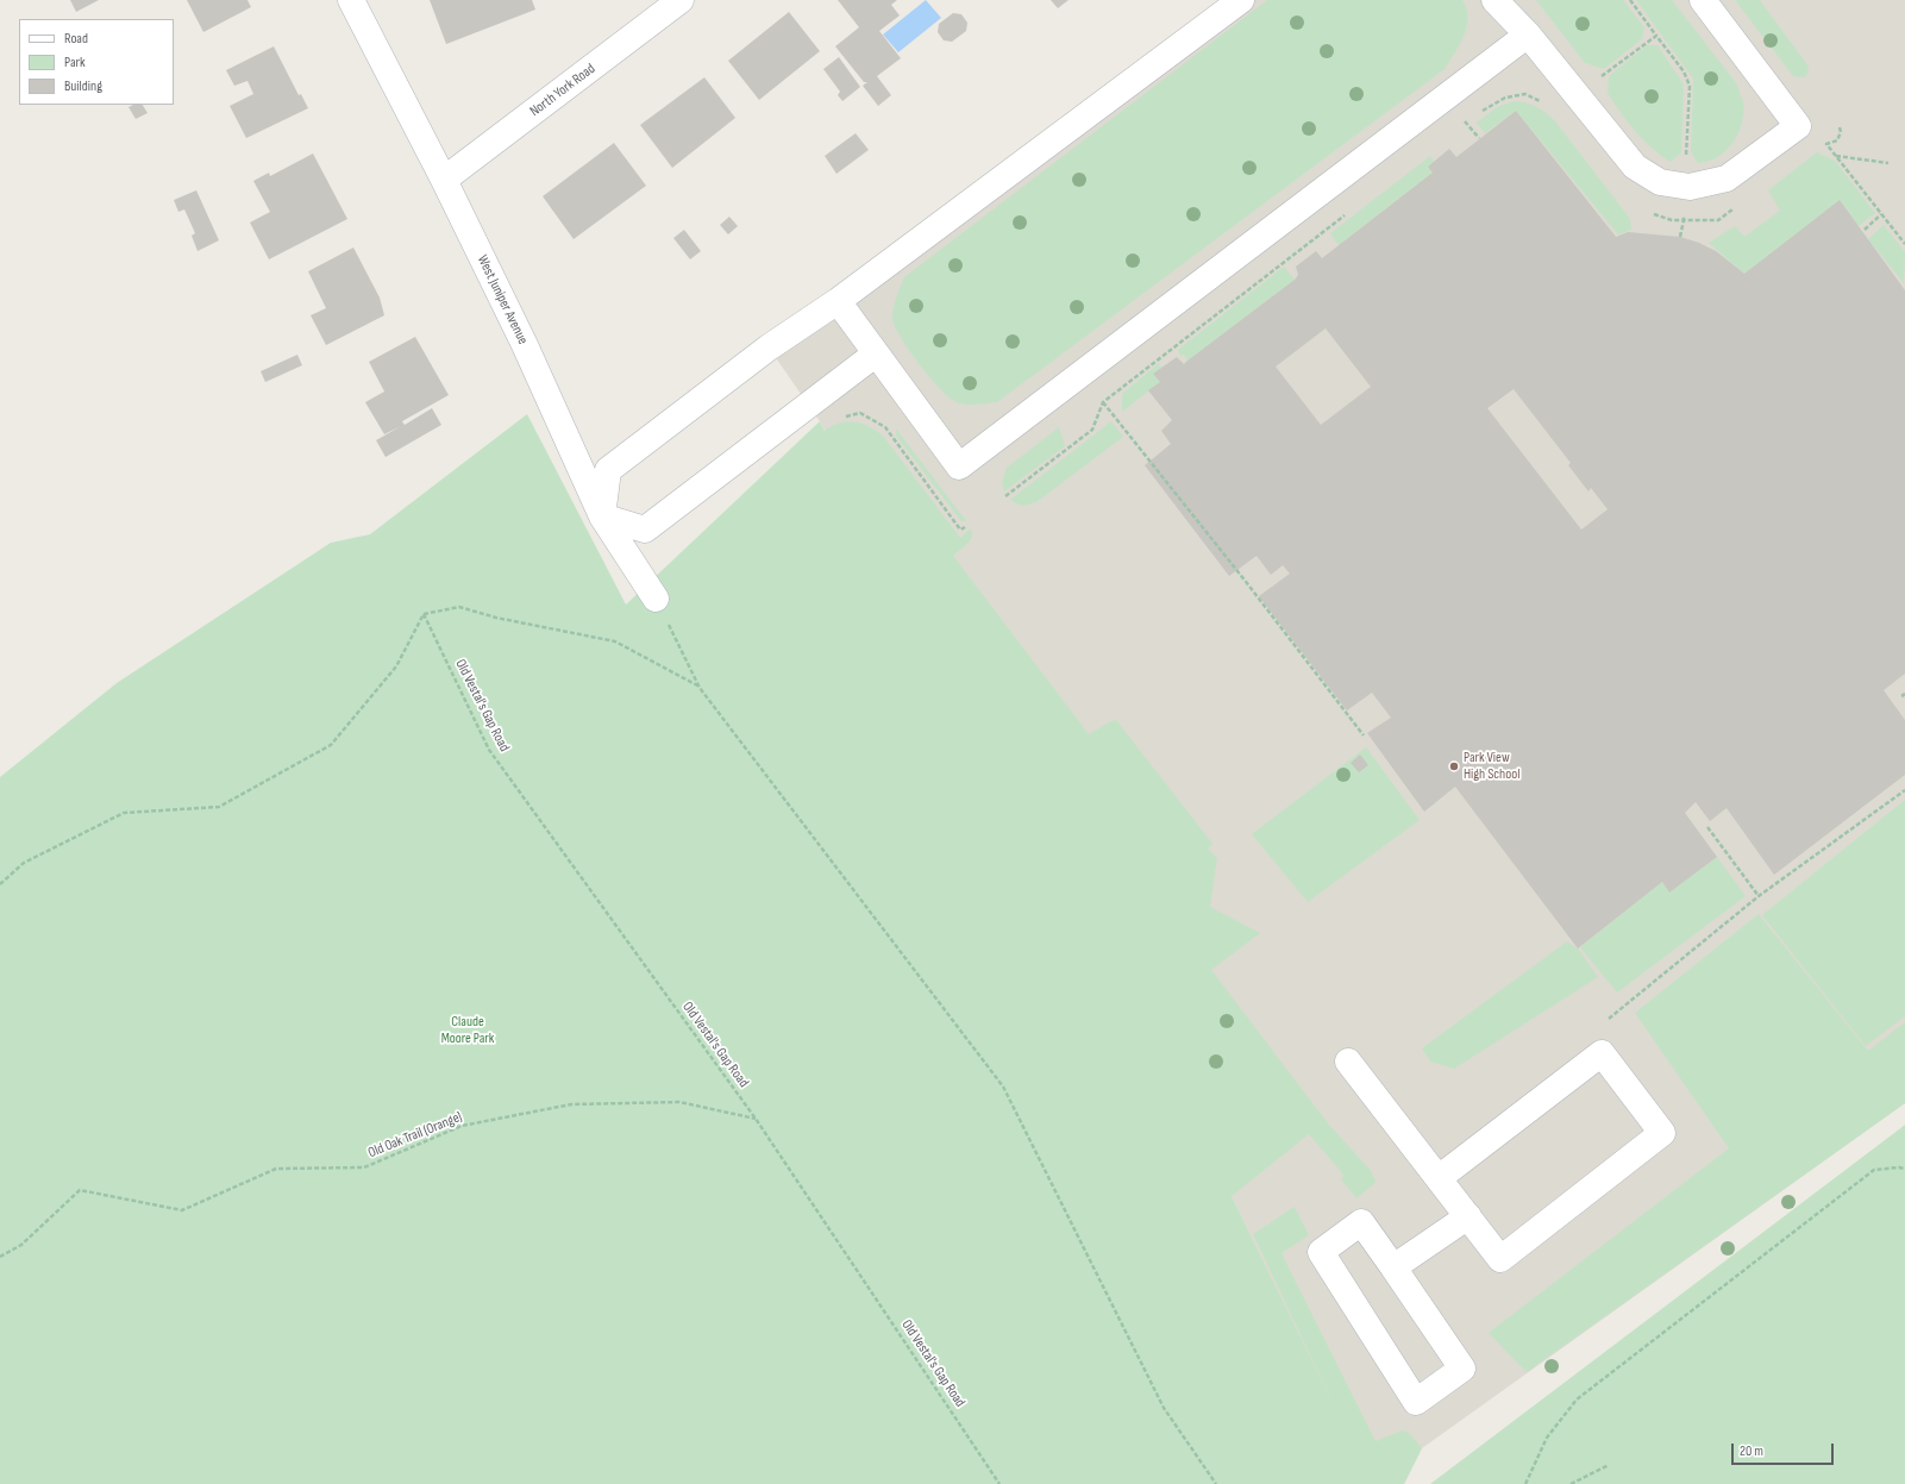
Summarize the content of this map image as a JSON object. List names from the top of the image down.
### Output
{
  "streets": {
    "street": ["North York Road", "West Juniper Avenue"],
    "path": ["Old Vestal's Gap Road", "Old Oak Trail (Orange)"]
  },
  "crossings": [
    ["North York Road", "West Juniper Avenue"],
    ["Old Vestal's Gap Road", "Old Oak Trail (Orange)"]
  ],
  "parks": ["Claude Moore Park"],
  "places": ["Park View High School"],
  "legend": ["Road", "Park", "Building"],
  "scale_bar": "20 m"
}
